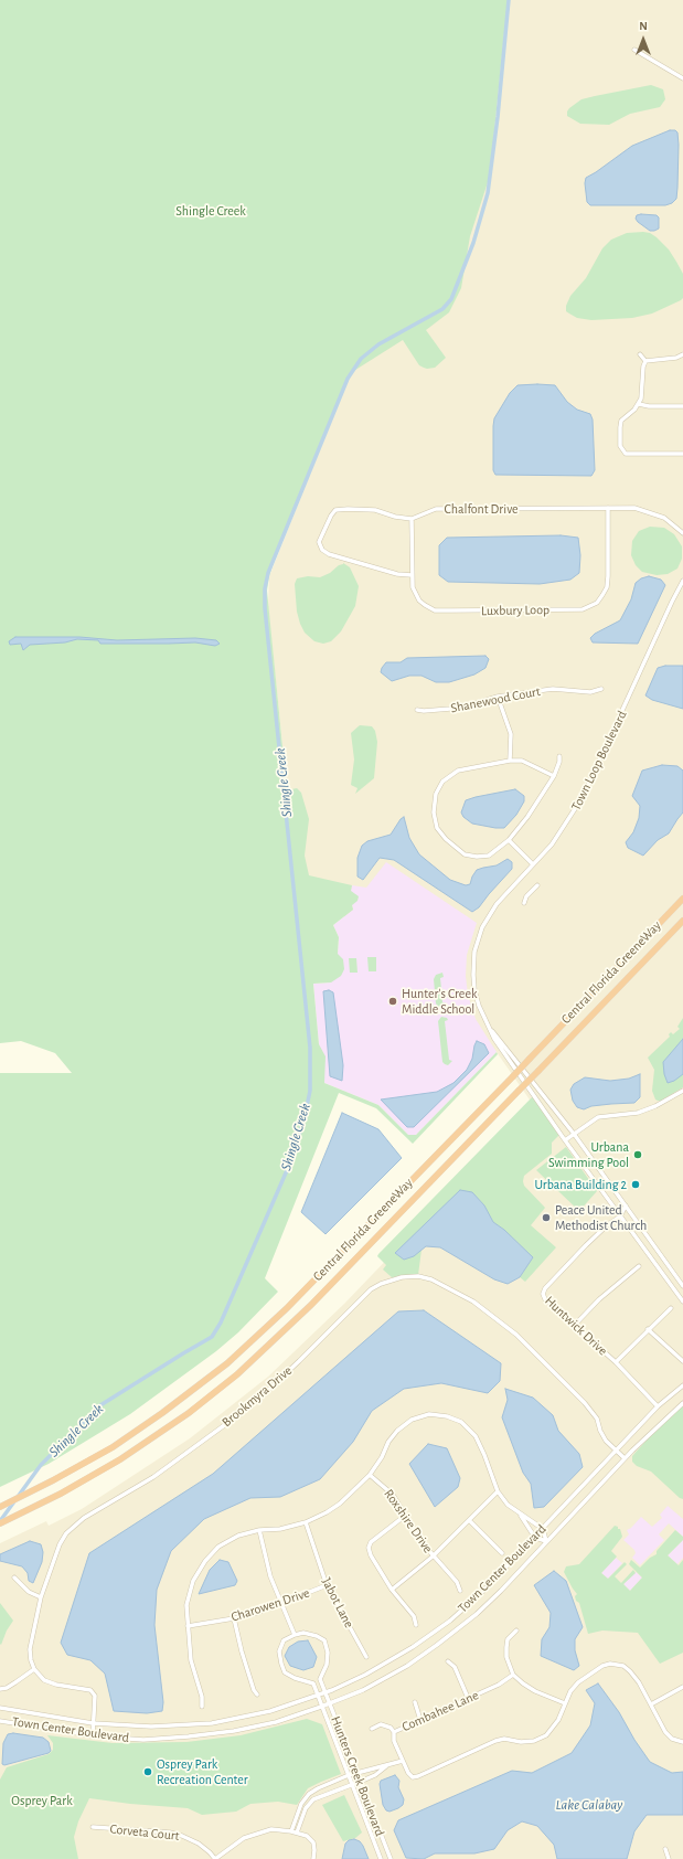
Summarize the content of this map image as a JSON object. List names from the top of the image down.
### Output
{
  "streets": {
    "highway": ["Central Florida GreeneWay"],
    "street": [
      "Chalfont Drive",
      "Luxbury Loop",
      "Shanewood Court",
      "Town Loop Boulevard",
      "Huntwick Drive",
      "Brookmyra Drive",
      "Roxshire Drive",
      "Town Center Boulevard",
      "Jabot Lane",
      "Charowen Drive",
      "Combahee Lane",
      "Hunters Creek Boulevard",
      "Corveta Court"
    ]
  },
  "crossings": [
    ["Chalfont Drive", "Luxbury Loop"],
    ["Town Loop Boulevard", "Huntwick Drive"],
    ["Huntwick Drive", "Town Center Boulevard"],
    ["Brookmyra Drive", "Town Center Boulevard"],
    ["Town Center Boulevard", "Hunters Creek Boulevard"],
    ["Jabot Lane", "Charowen Drive"]
  ],
  "water": ["Shingle Creek", "Lake Calabay"],
  "parks": ["Shingle Creek", "Osprey Park"],
  "places": [
    "Hunter's Creek Middle School",
    "Urbana Swimming Pool",
    "Urbana Building 2",
    "Peace United Methodist Church",
    "Osprey Park Recreation Center"
  ],
  "north": "top"
}
